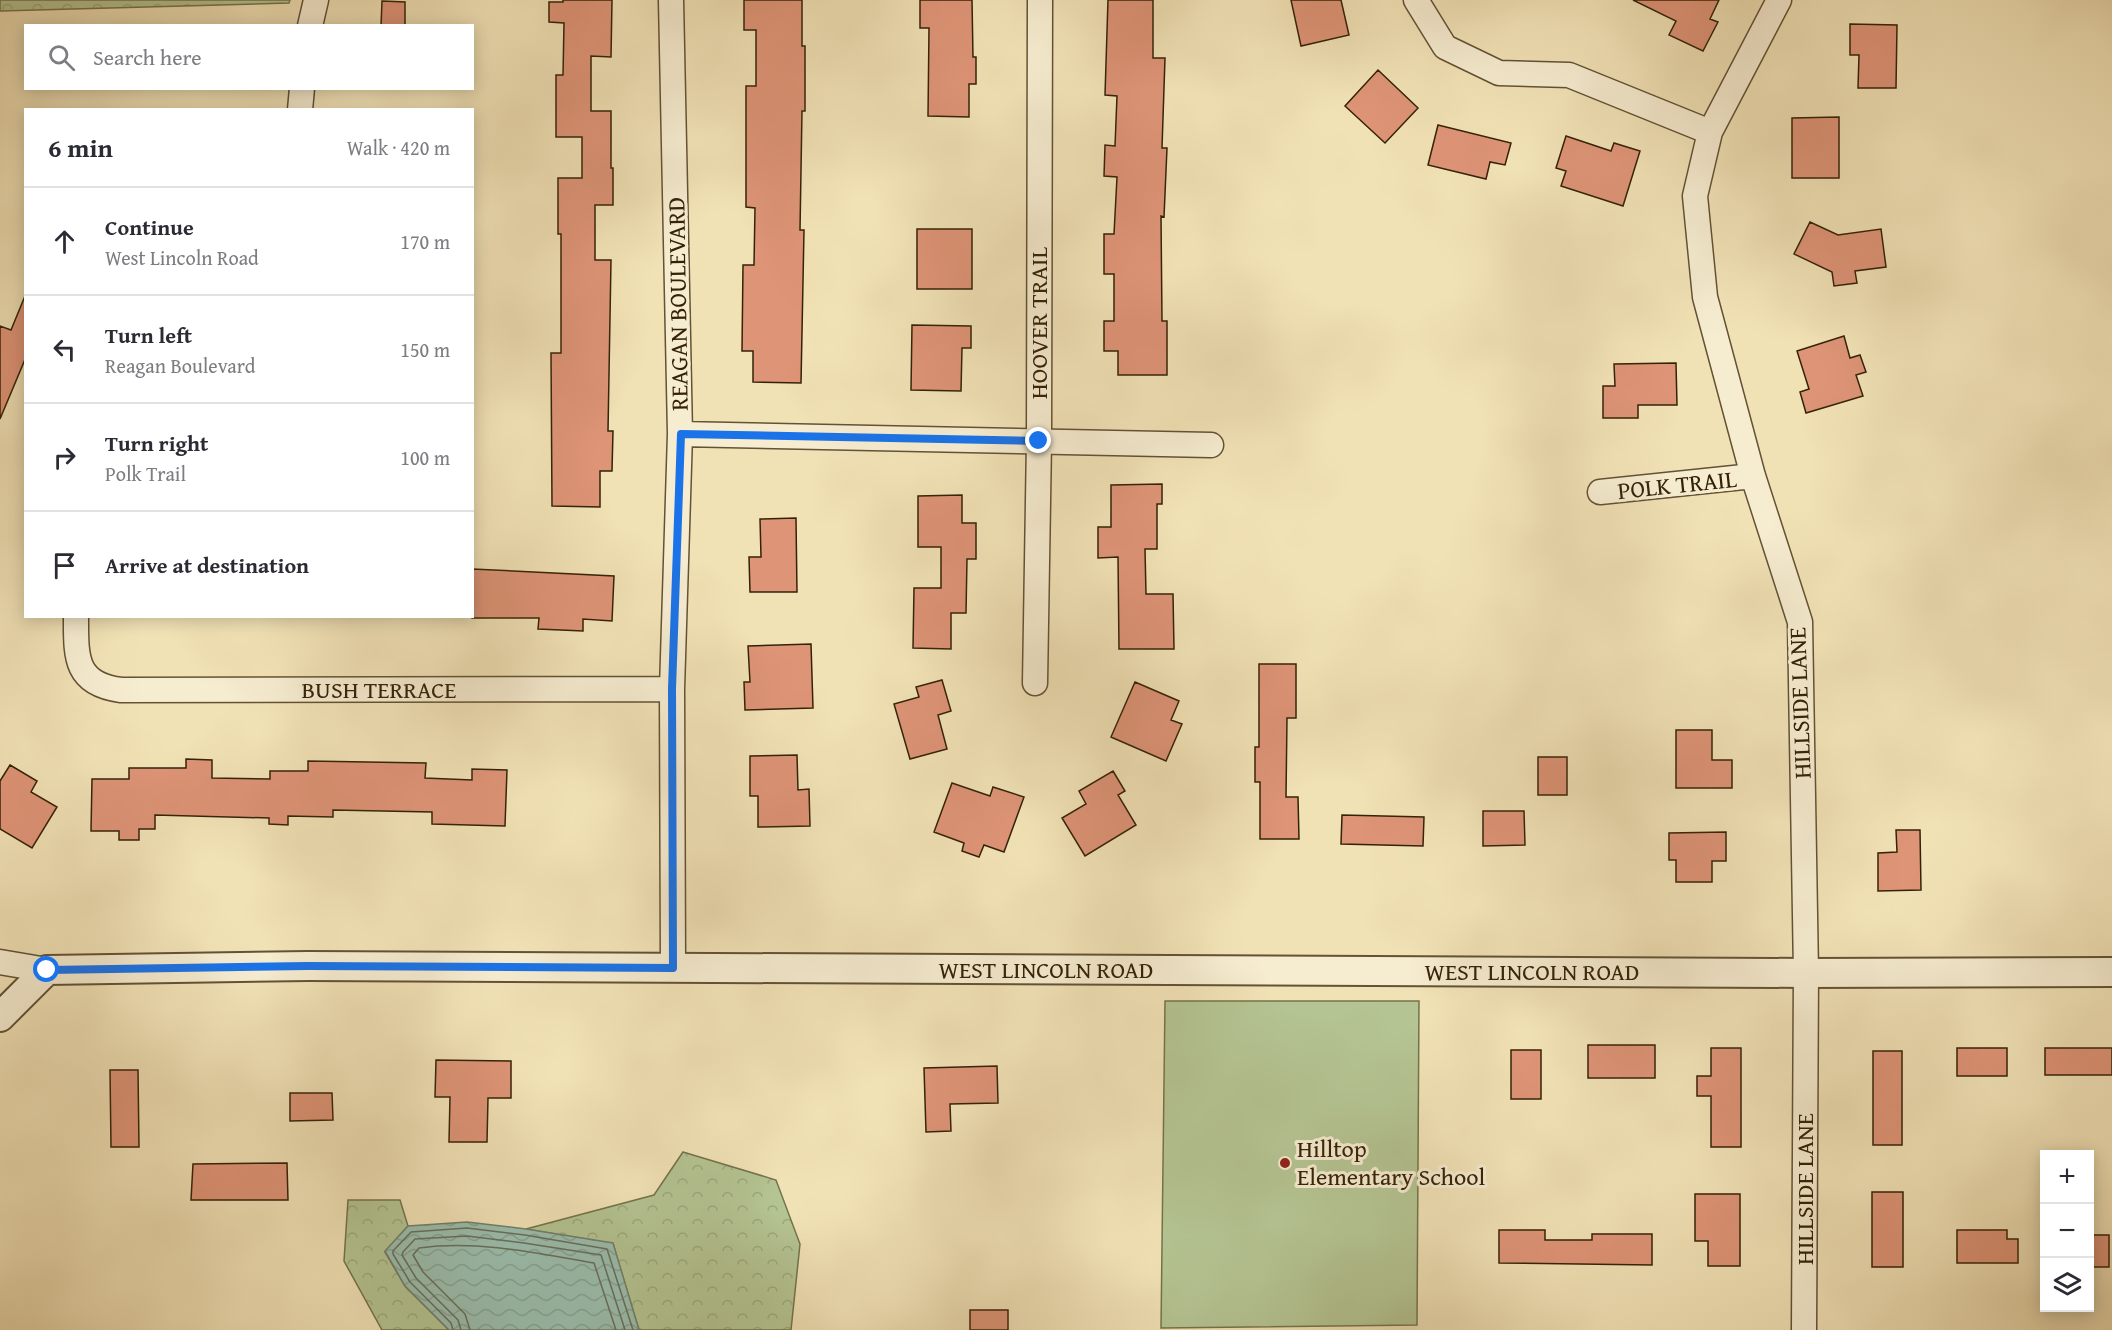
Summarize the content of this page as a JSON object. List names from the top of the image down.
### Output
{
  "streets": {
    "street": [
      "REAGAN BOULEVARD",
      "HOOVER TRAIL",
      "POLK TRAIL",
      "BUSH TERRACE",
      "HILLSIDE LANE",
      "WEST LINCOLN ROAD"
    ]
  },
  "crossings": [
    ["REAGAN BOULEVARD", "BUSH TERRACE"],
    ["REAGAN BOULEVARD", "WEST LINCOLN ROAD"],
    ["POLK TRAIL", "HILLSIDE LANE"],
    ["HILLSIDE LANE", "WEST LINCOLN ROAD"]
  ],
  "places": ["Hilltop Elementary School"],
  "page": {
    "search": "Search here",
    "heading": ["6 min", "Walk · 420 m"],
    "list": [
      ["Continue", "West Lincoln Road", "170 m"],
      ["Turn left", "Reagan Boulevard", "150 m"],
      ["Turn right", "Polk Trail", "100 m"],
      "Arrive at destination"
    ],
    "map_buttons": ["+", "−"]
  }
}
